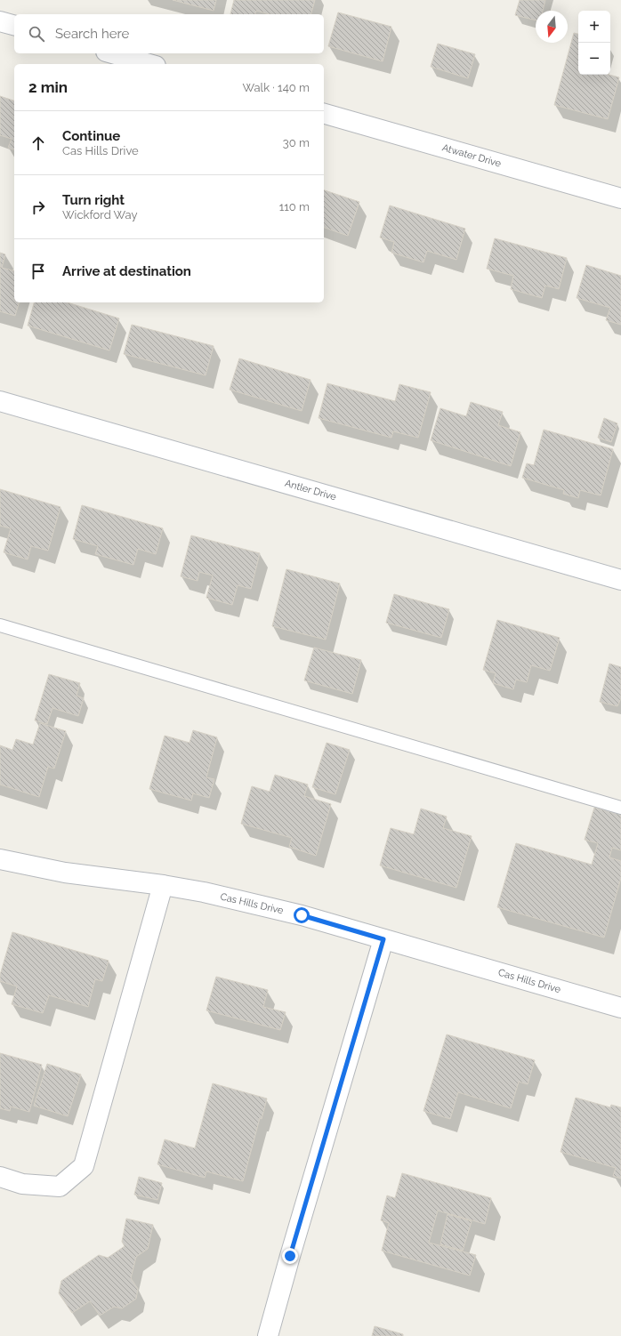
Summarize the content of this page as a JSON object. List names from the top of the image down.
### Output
{
  "streets": {
    "street": ["Atwater Drive", "Antler Drive", "Cas Hills Drive"]
  },
  "north": "bottom",
  "page": {
    "map_buttons": ["+", "−"],
    "search": "Search here",
    "heading": ["2 min", "Walk · 140 m"],
    "list": [
      ["Continue", "Cas Hills Drive", "30 m"],
      ["Turn right", "Wickford Way", "110 m"],
      "Arrive at destination"
    ]
  }
}
